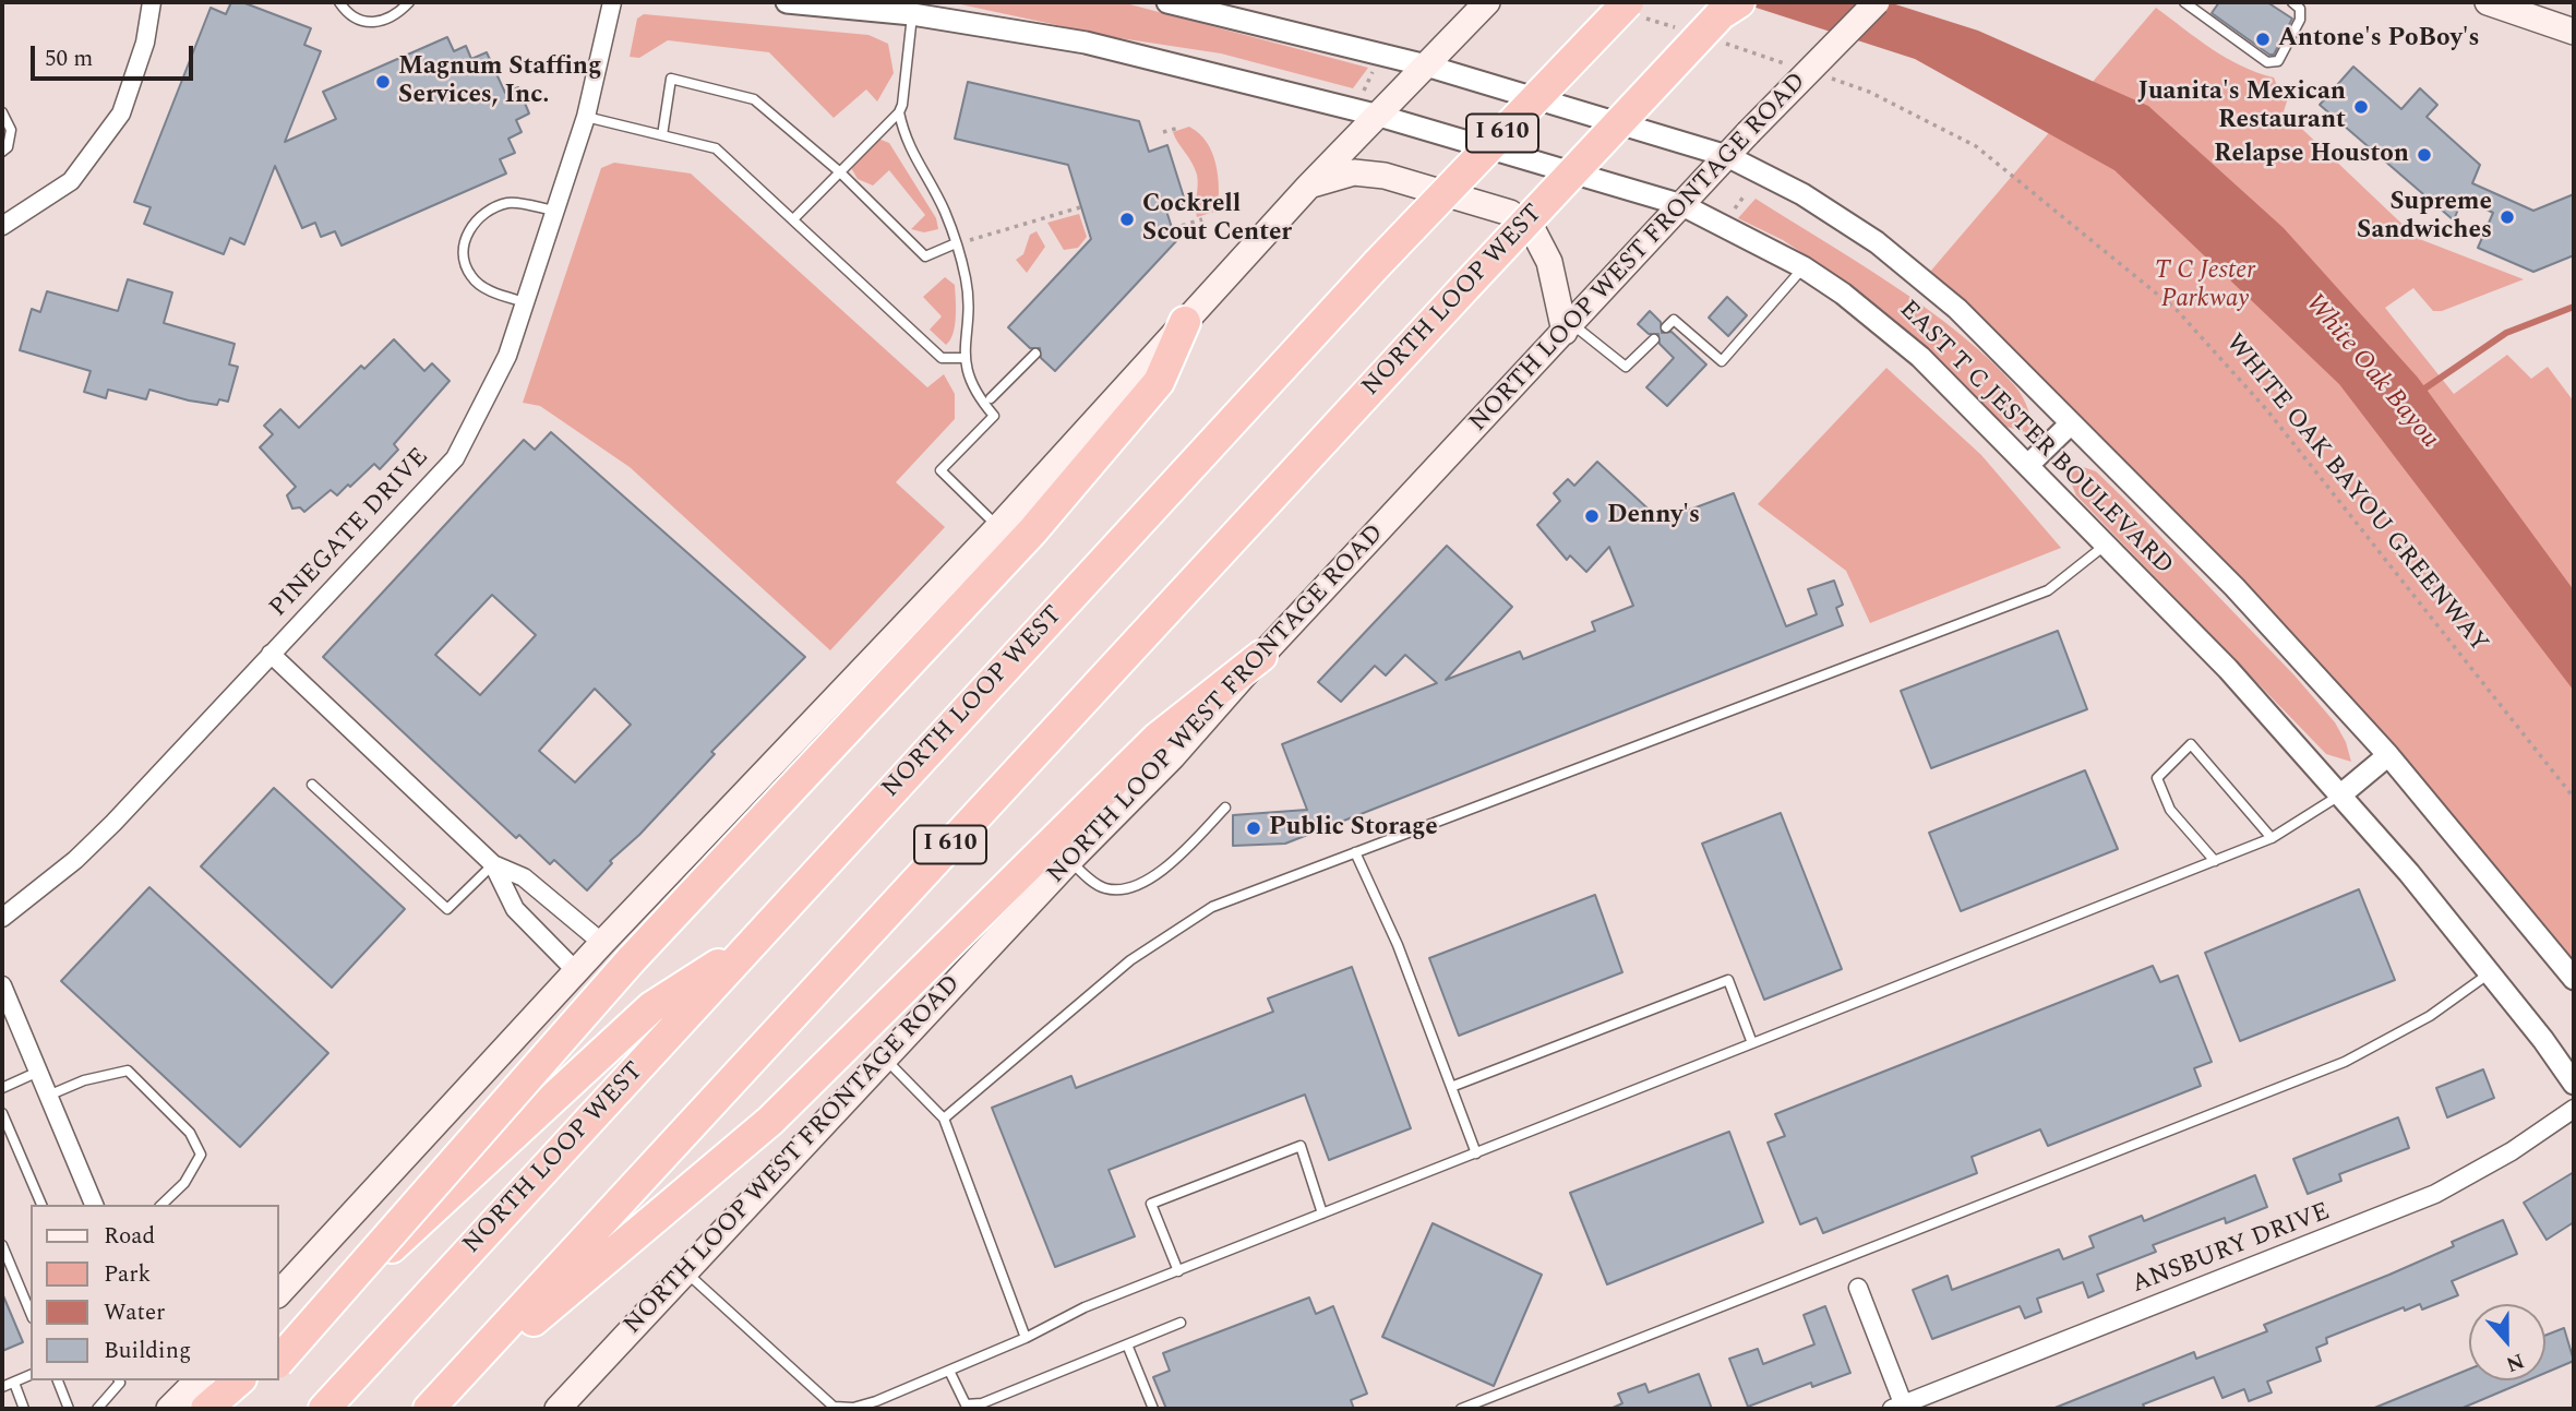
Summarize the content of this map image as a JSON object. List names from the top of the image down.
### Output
{
  "streets": {
    "highway": ["I 610", "NORTH LOOP WEST"],
    "main road": ["NORTH LOOP WEST FRONTAGE ROAD"],
    "street": ["EAST T C JESTER BOULEVARD", "PINEGATE DRIVE", "ANSBURY DRIVE"],
    "path": ["WHITE OAK BAYOU GREENWAY"]
  },
  "crossings": [
    ["NORTH LOOP WEST FRONTAGE ROAD", "EAST T C JESTER BOULEVARD"]
  ],
  "water": ["White Oak Bayou"],
  "parks": ["T C Jester Parkway"],
  "places": [
    "Antone's PoBoy's",
    "Magnum Staffing Services, Inc.",
    "Juanita's Mexican Restaurant",
    "Relapse Houston",
    "Supreme Sandwiches",
    "Cockrell Scout Center",
    "Denny's",
    "Public Storage"
  ],
  "legend": [
    "Road",
    "Park",
    "Water",
    "Building"
  ],
  "scale_bar": "50 m",
  "north": "bottom"
}
